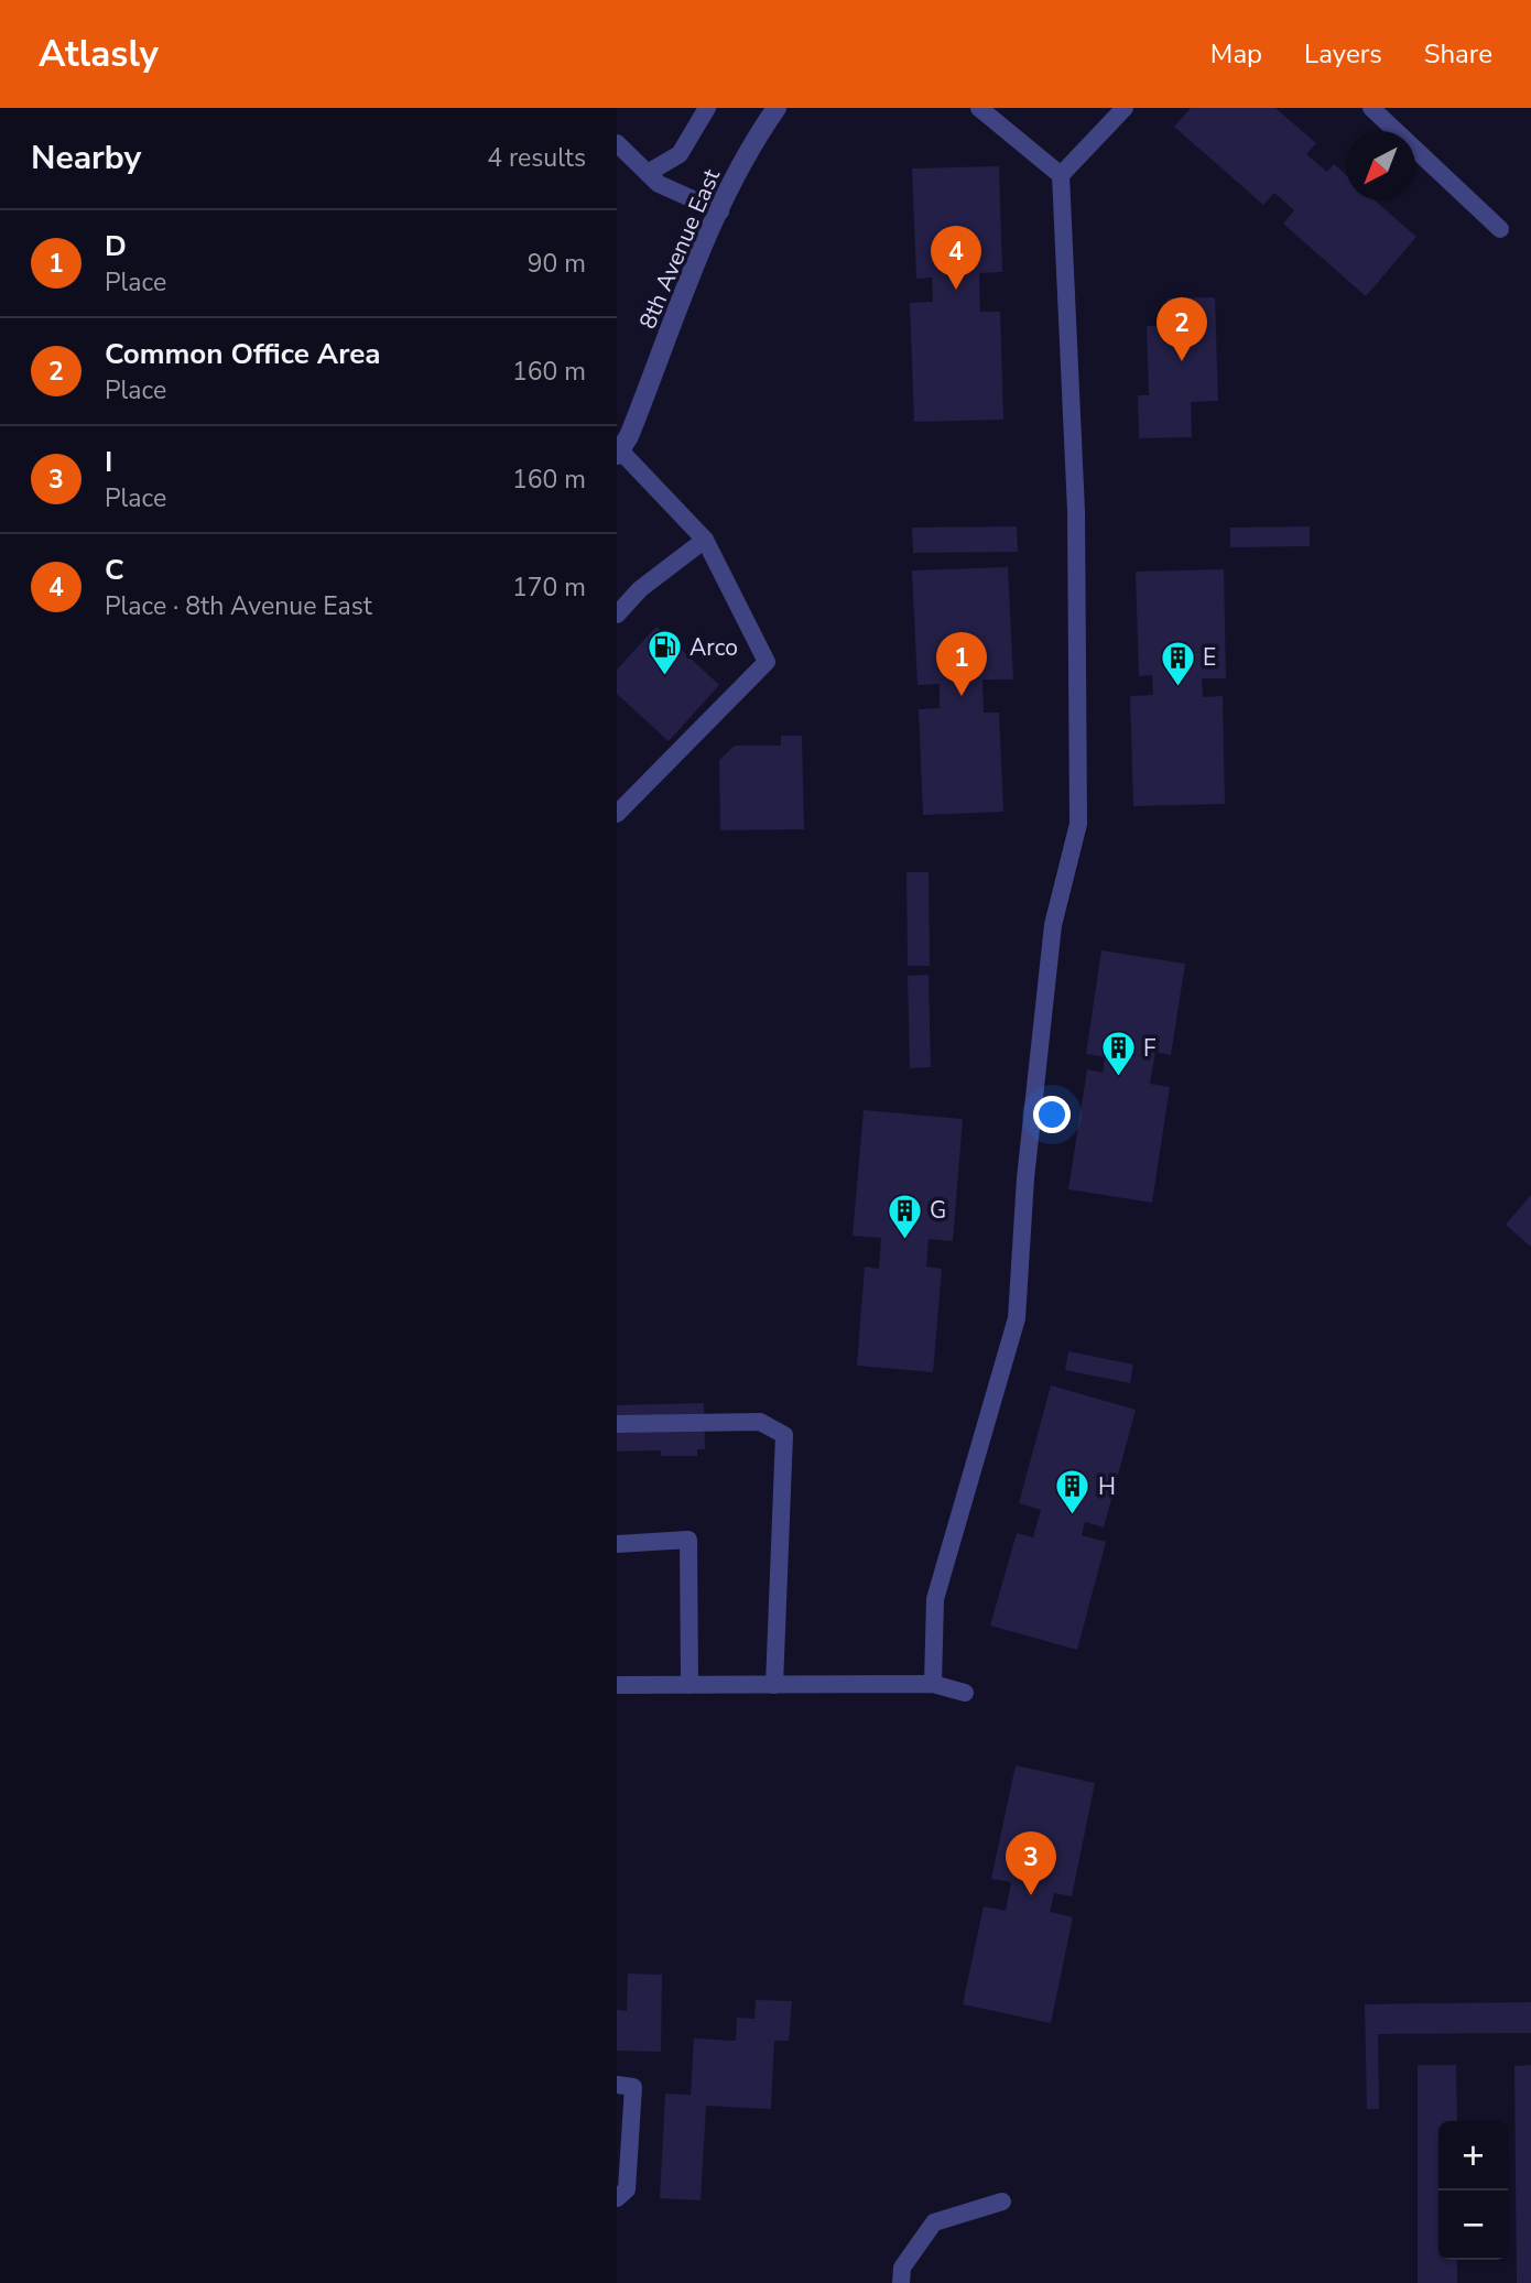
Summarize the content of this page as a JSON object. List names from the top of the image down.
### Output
{
  "streets": {
    "street": ["8th Avenue East"]
  },
  "places": {
    "fuel station": ["Arco"],
    "building": [
      "E",
      "F",
      "G",
      "H"
    ]
  },
  "north": "bottom left",
  "page": {
    "header": "Atlasly",
    "nav": ["Map", "Layers", "Share"],
    "heading": ["Nearby", "4 results"],
    "list": [
      {
        "mark": "1",
        "name": "D",
        "note": "Place",
        "value": "90 m"
      },
      {
        "mark": "2",
        "name": "Common Office Area",
        "note": "Place",
        "value": "160 m"
      },
      {
        "mark": "3",
        "name": "I",
        "note": "Place",
        "value": "160 m"
      },
      {
        "mark": "4",
        "name": "C",
        "note": "Place · 8th Avenue East",
        "value": "170 m"
      }
    ],
    "pins": [
      "4",
      "2",
      "1",
      "3"
    ],
    "map_buttons": ["+", "−"]
  }
}
